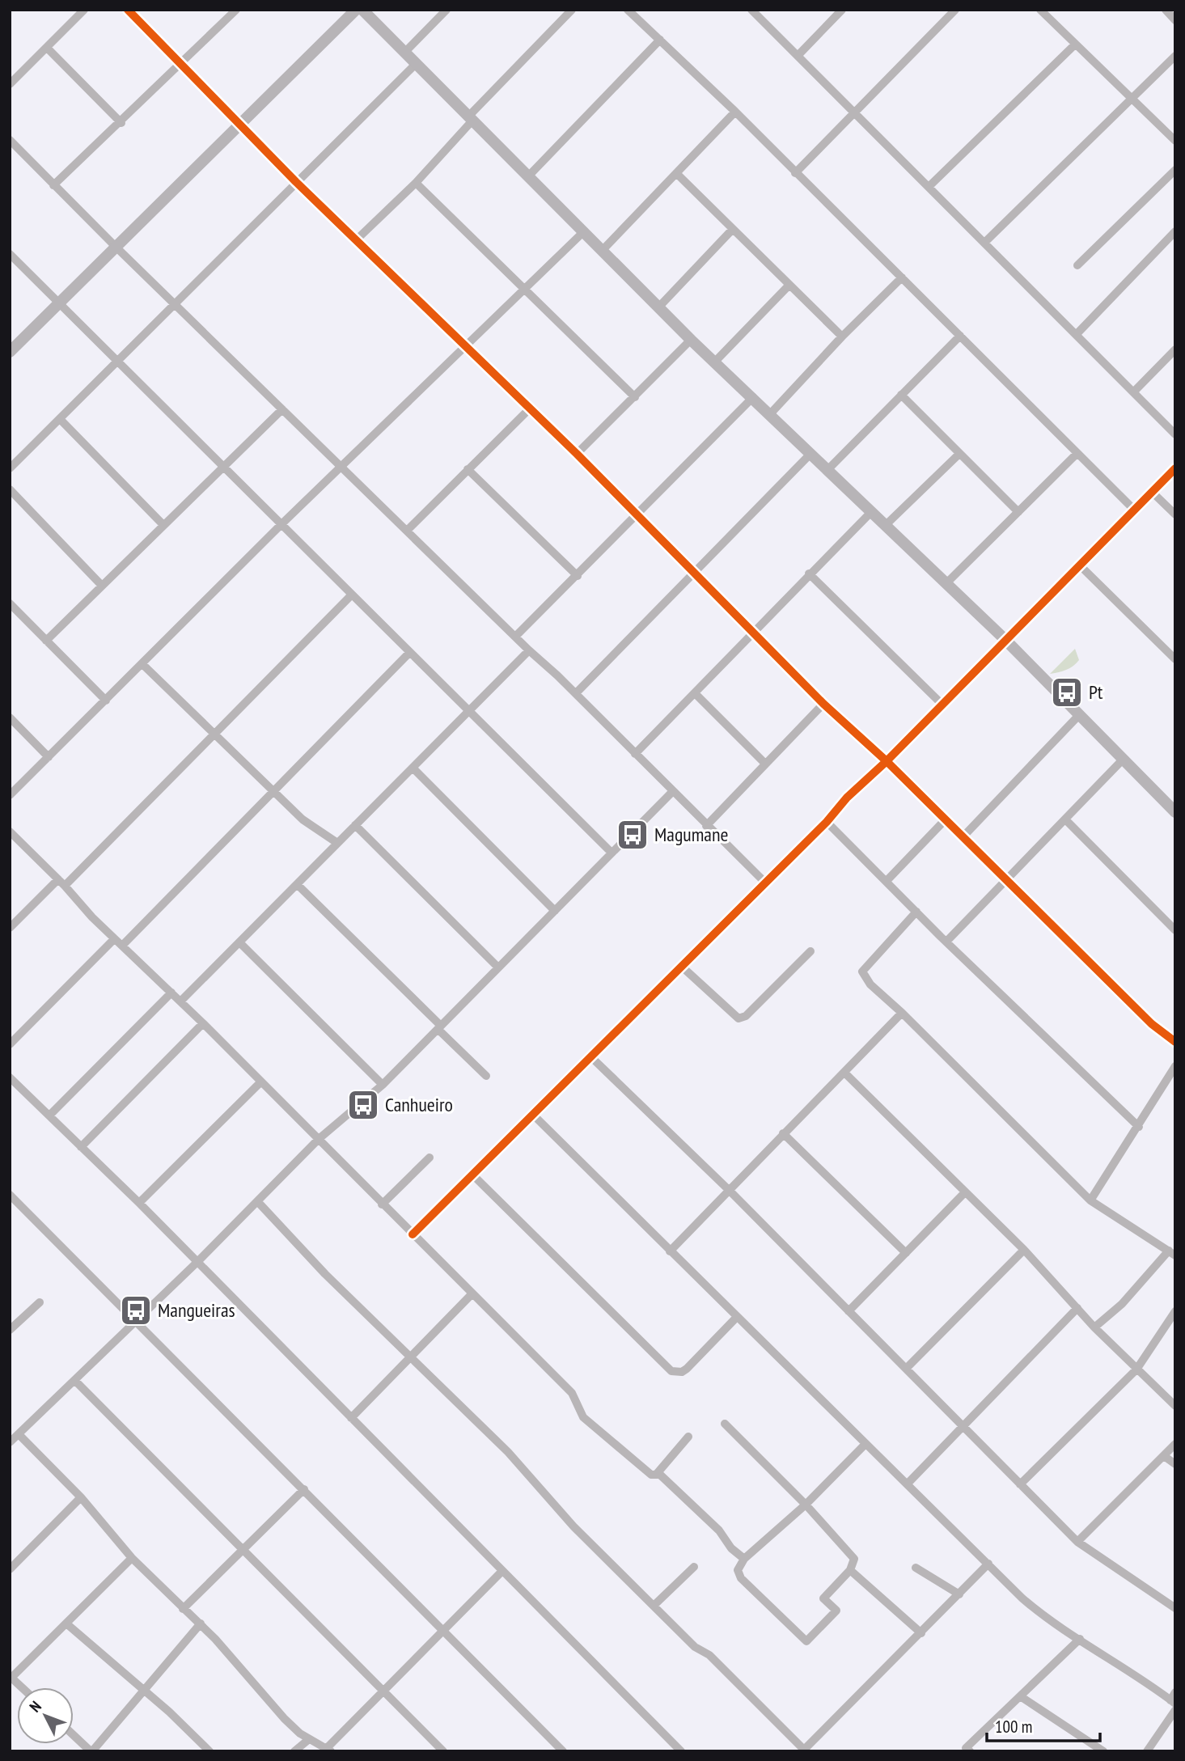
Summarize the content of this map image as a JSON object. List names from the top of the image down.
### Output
{
  "places": {
    "bus stop": [
      "Pt",
      "Magumane",
      "Canhueiro",
      "Mangueiras"
    ]
  },
  "scale_bar": "100 m",
  "north": "top left"
}
